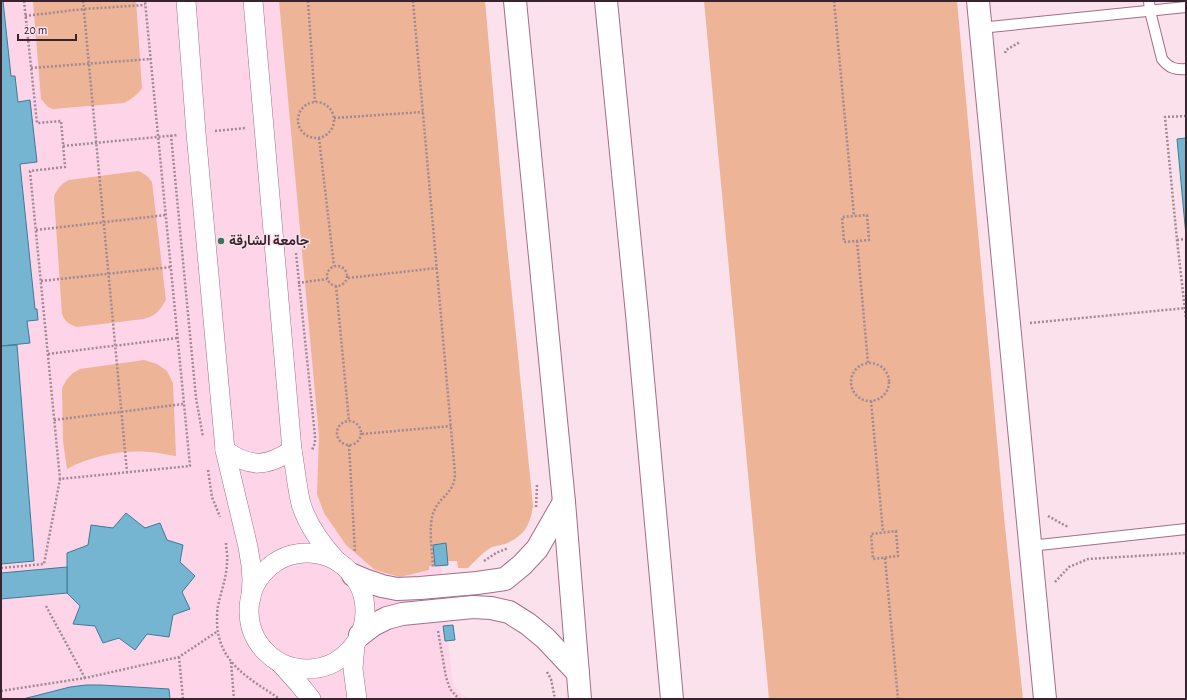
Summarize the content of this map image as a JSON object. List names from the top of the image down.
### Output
{
  "places": ["جامعة الشارقة"],
  "scale_bar": "20 m"
}
